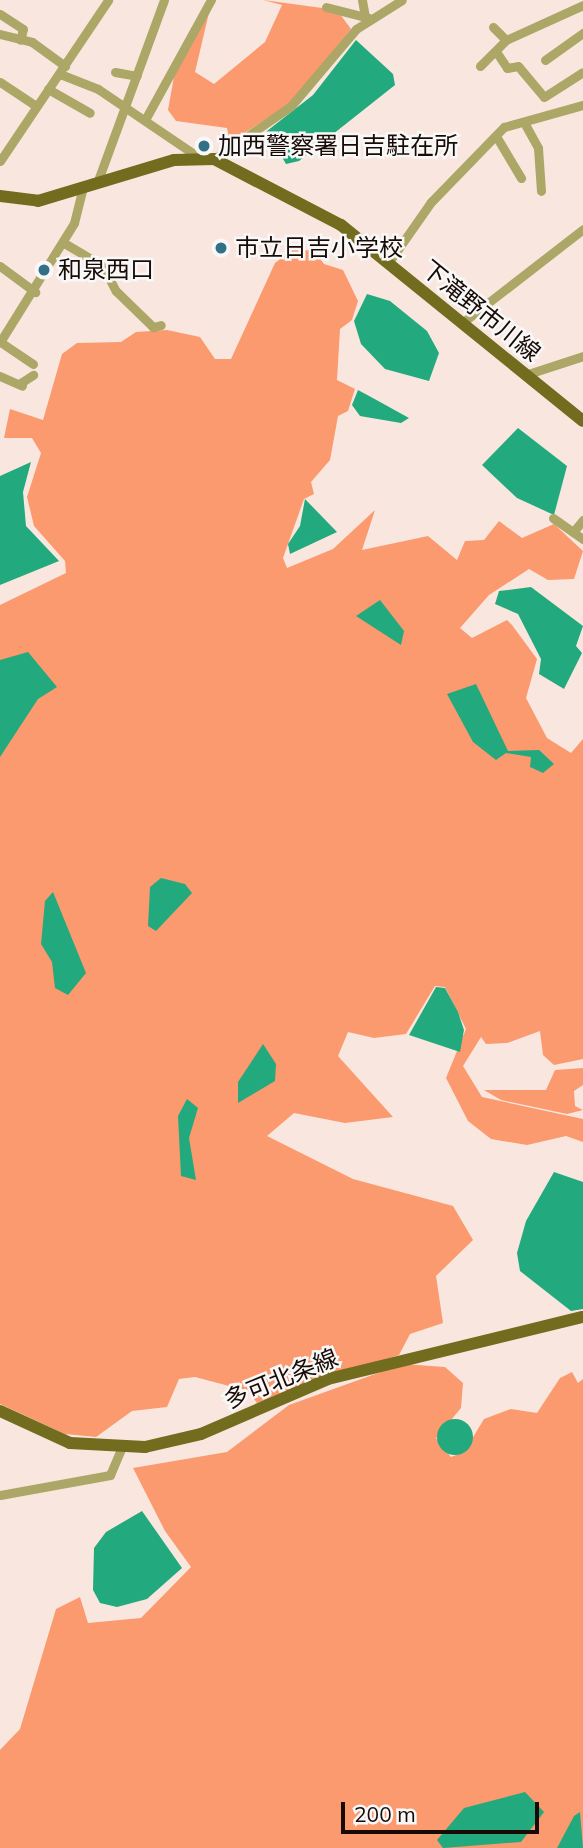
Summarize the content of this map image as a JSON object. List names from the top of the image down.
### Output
{
  "streets": {
    "main road": ["下滝野市川線", "多可北条線"]
  },
  "places": ["加西警察署日吉駐在所", "市立日吉小学校", "和泉西口"],
  "scale_bar": "200 m"
}
